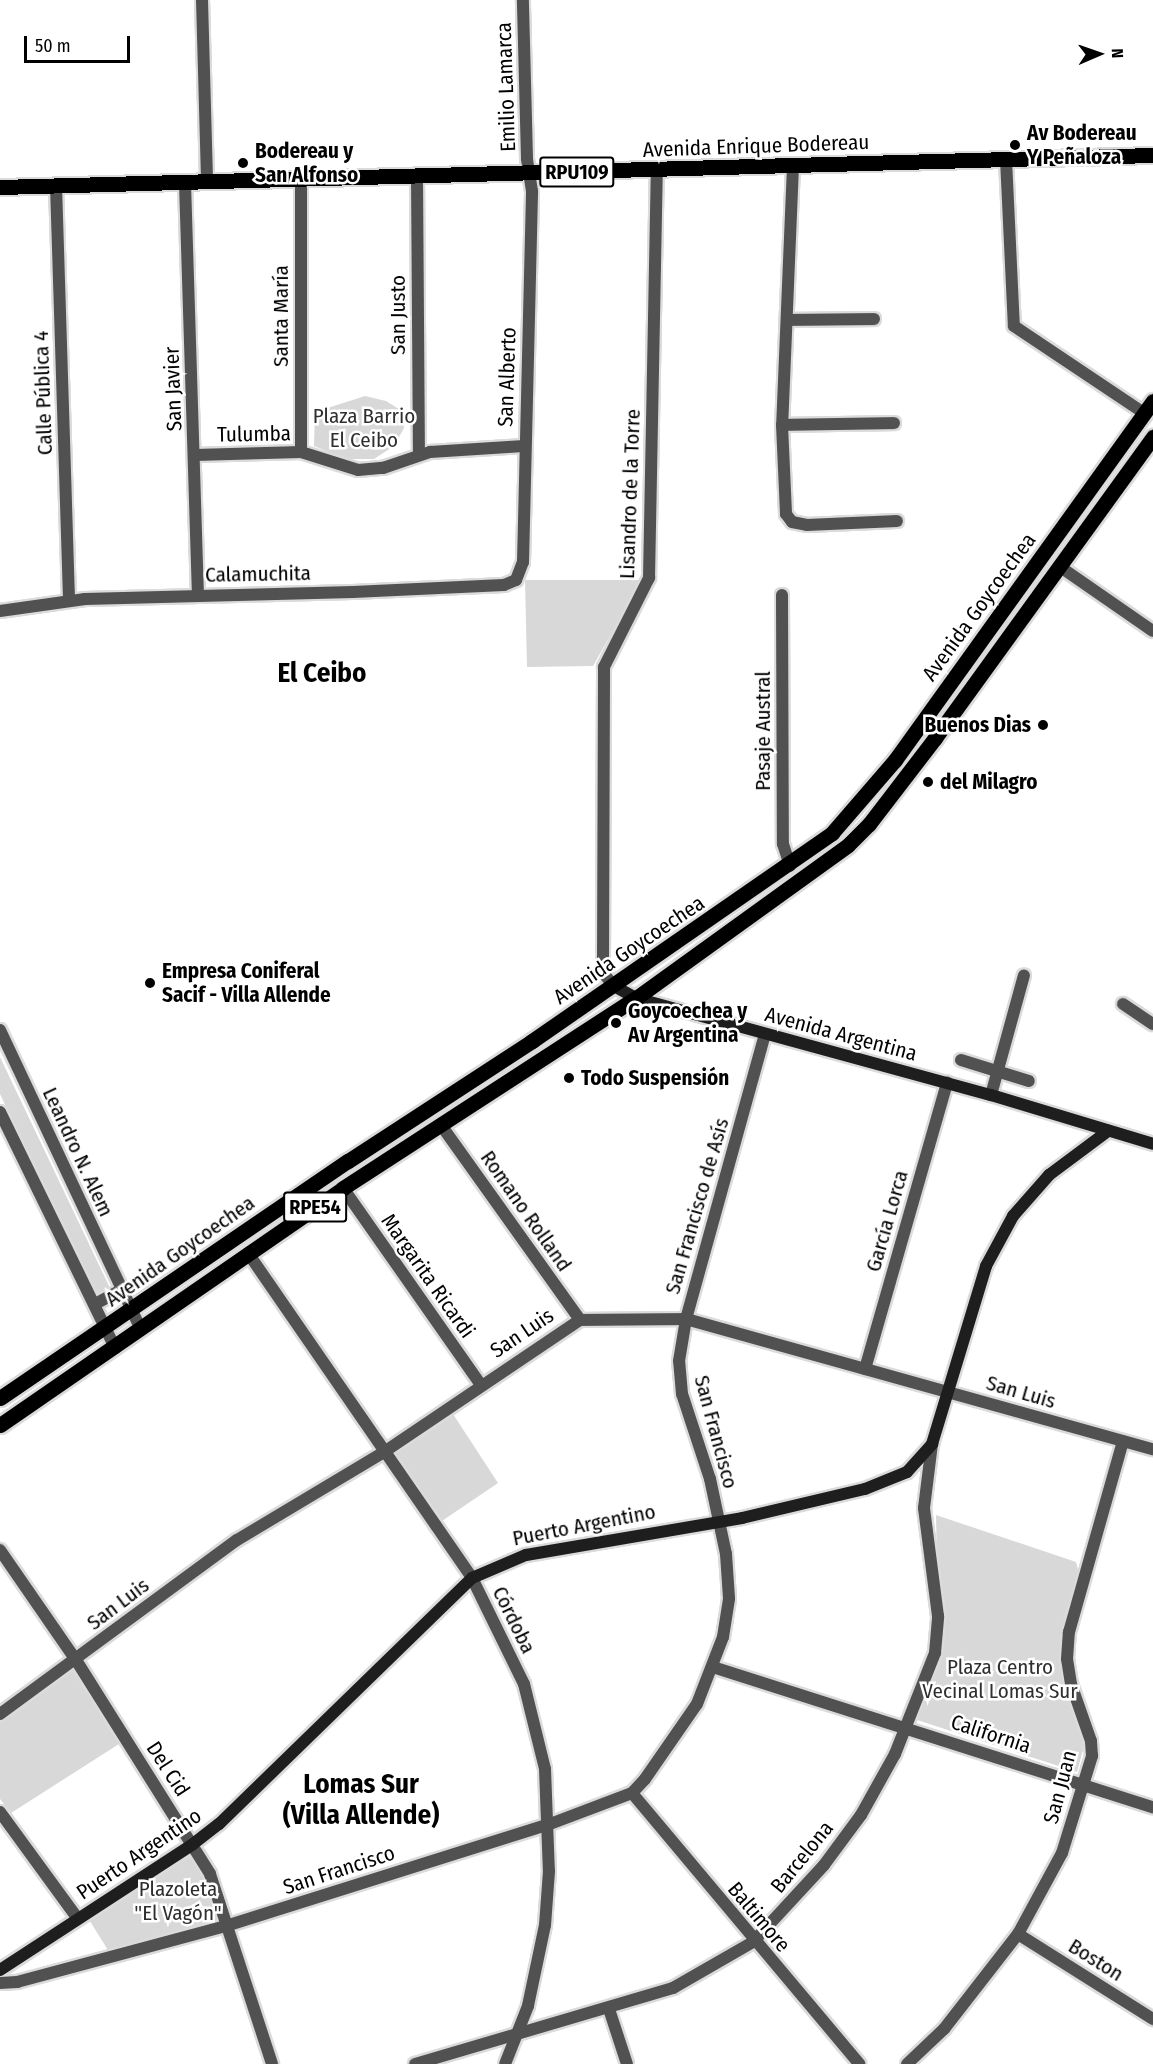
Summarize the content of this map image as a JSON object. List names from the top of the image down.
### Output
{
  "streets": {
    "main road": [
      "Avenida Enrique Bodereau",
      "RPU109",
      "Avenida Goycoechea",
      "Avenida Argentina",
      "RPE54",
      "Puerto Argentino"
    ],
    "street": [
      "Emilio Lamarca",
      "San Justo",
      "Santa María",
      "San Alberto",
      "San Javier",
      "Calle Pública 4",
      "Tulumba",
      "Lisandro de la Torre",
      "Calamuchita",
      "Pasaje Austral",
      "Leandro N. Alem",
      "San Francisco de Asís",
      "Romano Rolland",
      "García Lorca",
      "Margarita Ricardi",
      "San Luis",
      "San Francisco",
      "Córdoba",
      "California",
      "Del Cid",
      "San Juan",
      "Barcelona",
      "Baltimore",
      "Boston"
    ]
  },
  "crossings": [
    ["Emilio Lamarca", "Avenida Enrique Bodereau"],
    ["Emilio Lamarca", "San Alberto"],
    ["Avenida Enrique Bodereau", "San Justo"],
    ["Avenida Enrique Bodereau", "Santa María"],
    ["Avenida Enrique Bodereau", "San Alberto"],
    ["Avenida Enrique Bodereau", "San Javier"],
    ["Avenida Enrique Bodereau", "Calle Pública 4"],
    ["Avenida Enrique Bodereau", "Lisandro de la Torre"],
    ["San Justo", "Tulumba"],
    ["Santa María", "Tulumba"],
    ["San Alberto", "Tulumba"],
    ["San Alberto", "Calamuchita"],
    ["San Javier", "Tulumba"],
    ["San Javier", "Calamuchita"],
    ["Calle Pública 4", "Calamuchita"],
    ["Lisandro de la Torre", "Avenida Goycoechea"],
    ["Lisandro de la Torre", "Avenida Argentina"],
    ["Avenida Goycoechea", "Pasaje Austral"],
    ["Avenida Goycoechea", "Avenida Argentina"],
    ["Avenida Goycoechea", "Leandro N. Alem"],
    ["Avenida Goycoechea", "Romano Rolland"],
    ["Avenida Goycoechea", "Margarita Ricardi"],
    ["Avenida Goycoechea", "Córdoba"],
    ["Avenida Argentina", "San Francisco de Asís"],
    ["Avenida Argentina", "García Lorca"],
    ["Avenida Argentina", "Puerto Argentino"],
    ["San Francisco de Asís", "San Luis"],
    ["San Francisco de Asís", "San Francisco"],
    ["Romano Rolland", "San Luis"],
    ["García Lorca", "San Luis"],
    ["Margarita Ricardi", "San Luis"],
    ["San Luis", "San Francisco"],
    ["San Luis", "Puerto Argentino"],
    ["San Luis", "Córdoba"],
    ["San Luis", "Del Cid"],
    ["San Luis", "San Juan"],
    ["San Francisco", "Puerto Argentino"],
    ["San Francisco", "Córdoba"],
    ["San Francisco", "Del Cid"],
    ["San Francisco", "Baltimore"],
    ["Puerto Argentino", "Córdoba"],
    ["Puerto Argentino", "Del Cid"],
    ["Puerto Argentino", "Barcelona"],
    ["Córdoba", "Barcelona"],
    ["California", "San Juan"],
    ["California", "Barcelona"],
    ["San Juan", "Boston"],
    ["Barcelona", "Baltimore"]
  ],
  "districts": ["El Ceibo", "Lomas Sur (Villa Allende)"],
  "parks": ["Plaza Barrio El Ceibo", "Plaza Centro Vecinal Lomas Sur", "Plazoleta \"El Vagón\""],
  "places": [
    "Av Bodereau Y Peñaloza",
    "Bodereau y San Alfonso",
    "Buenos Dias",
    "del Milagro",
    "Empresa Coniferal Sacif - Villa Allende",
    "Goycoechea y Av Argentina",
    "Todo Suspensión"
  ],
  "scale_bar": "50 m",
  "north": "right"
}
